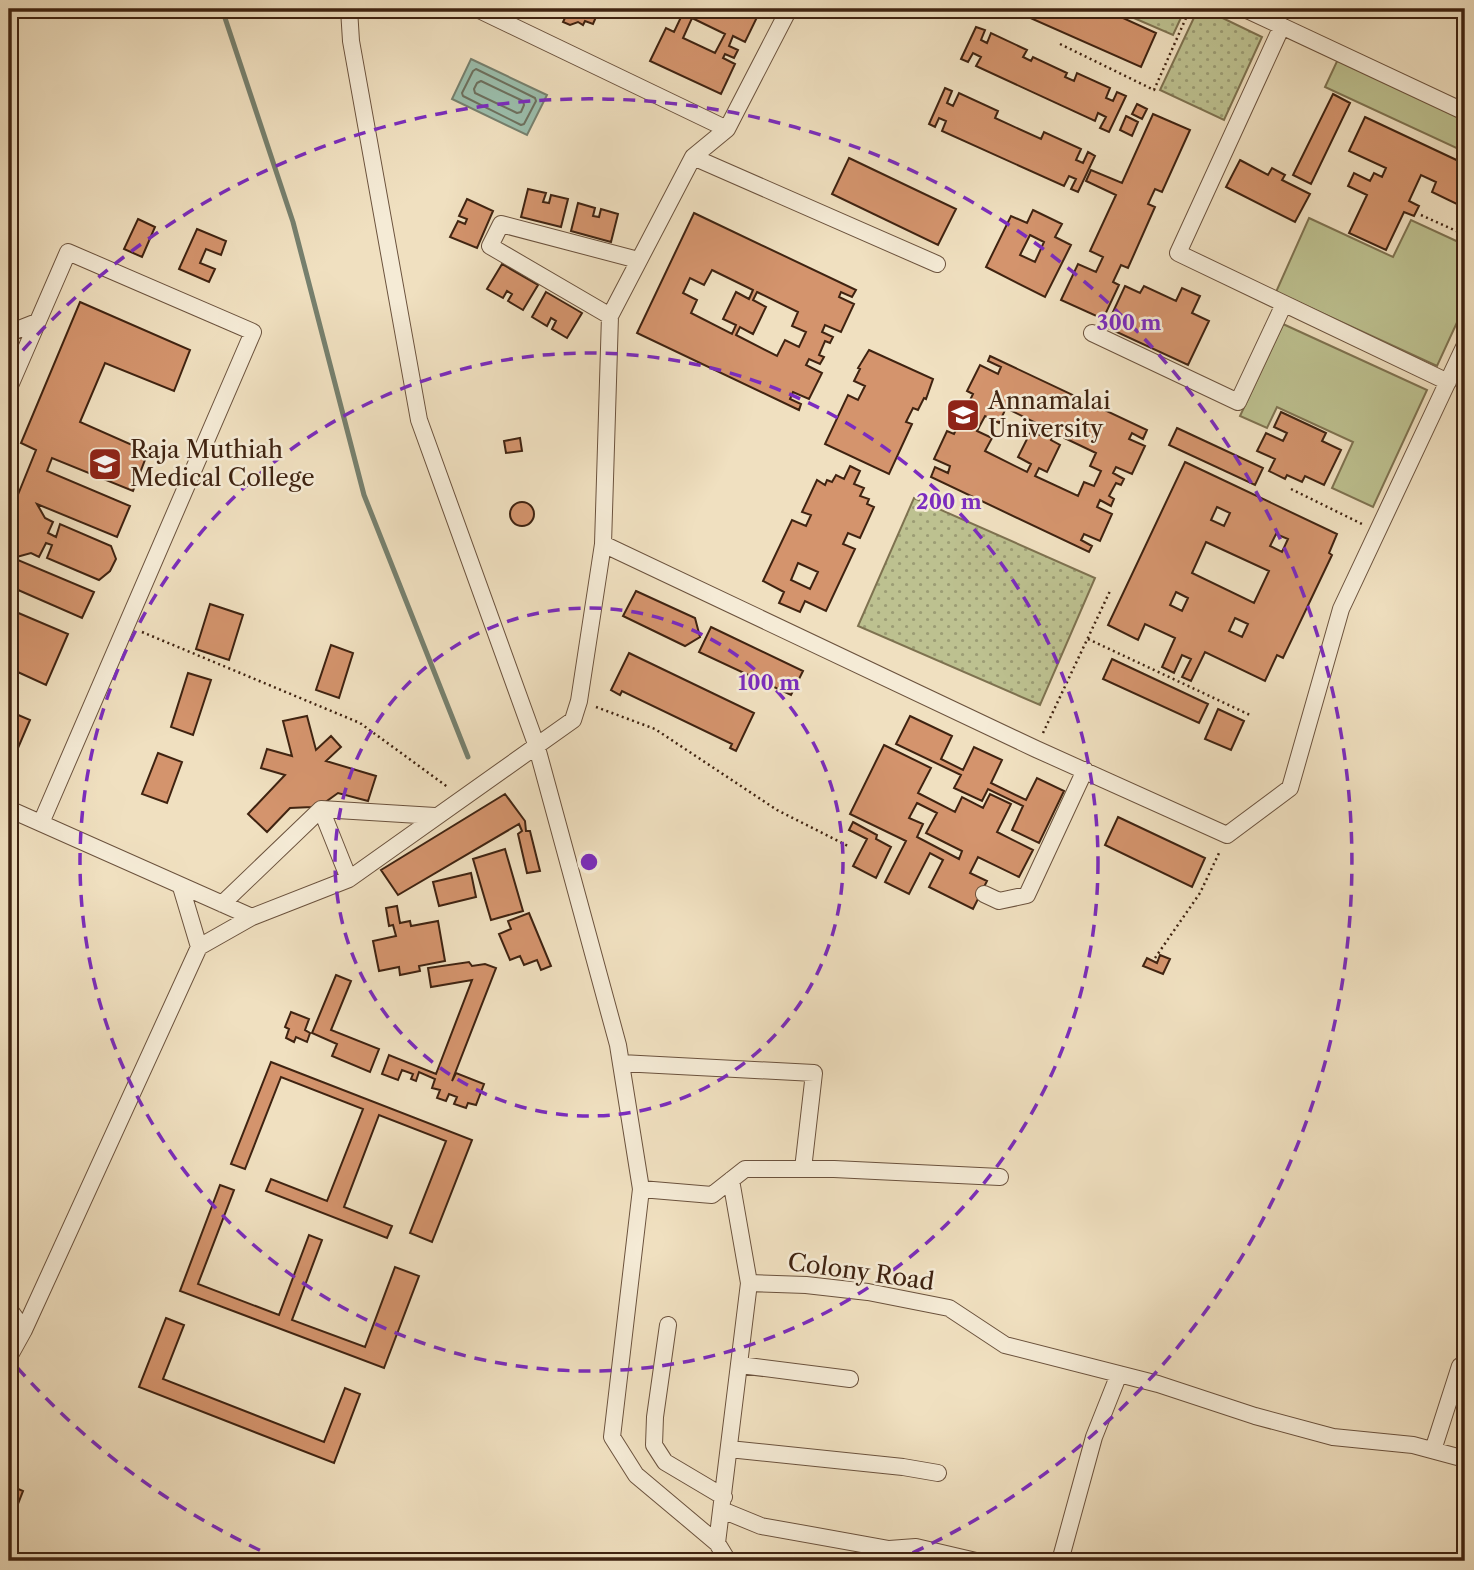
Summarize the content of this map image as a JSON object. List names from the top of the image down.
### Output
{
  "streets": {
    "street": ["Colony Road"]
  },
  "places": {
    "school or university": ["Annamalai University", "Raja Muthiah Medical College"]
  },
  "rings": ["300 m", "200 m", "100 m"]
}
